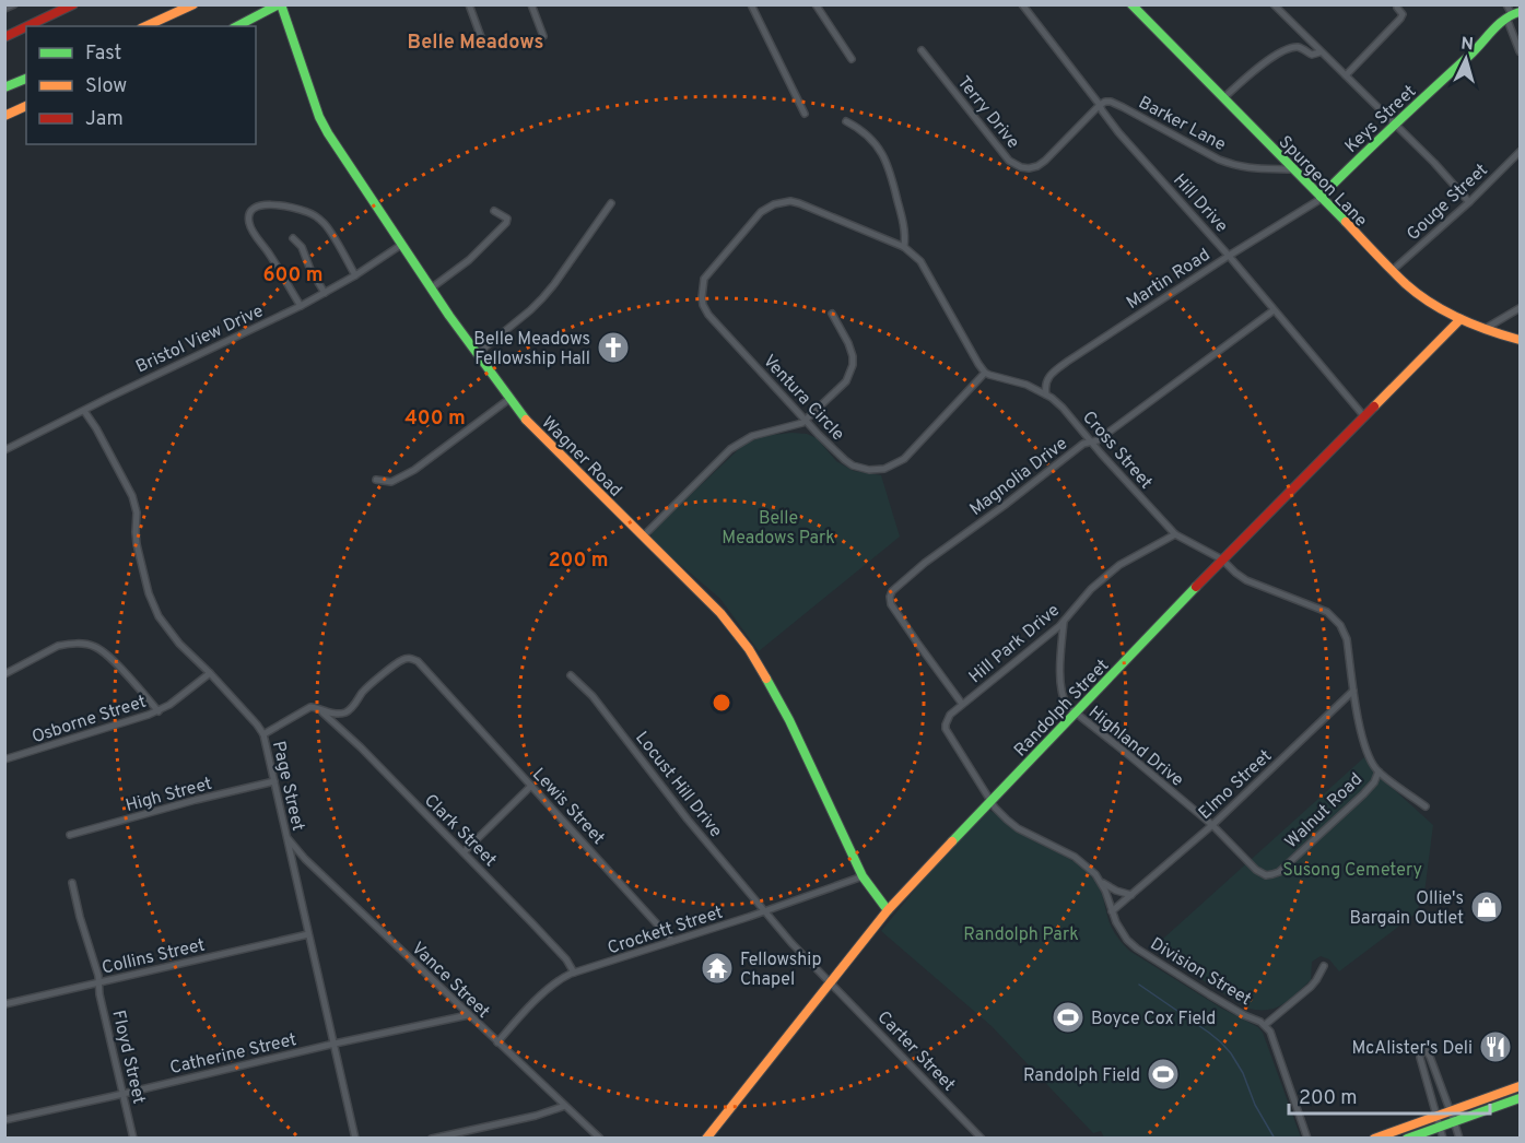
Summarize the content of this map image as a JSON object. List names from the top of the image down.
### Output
{
  "streets": {
    "main road": [
      "Keys Street",
      "Spurgeon Lane",
      "Wagner Road",
      "Randolph Street"
    ],
    "street": [
      "Terry Drive",
      "Barker Lane",
      "Gouge Street",
      "Hill Drive",
      "Martin Road",
      "Bristol View Drive",
      "Ventura Circle",
      "Cross Street",
      "Magnolia Drive",
      "Hill Park Drive",
      "Osborne Street",
      "Highland Drive",
      "Locust Hill Drive",
      "Elmo Street",
      "Page Street",
      "High Street",
      "Lewis Street",
      "Walnut Road",
      "Clark Street",
      "Crockett Street",
      "Collins Street",
      "Division Street",
      "Vance Street",
      "Carter Street",
      "Catherine Street",
      "Floyd Street"
    ]
  },
  "crossings": [
    ["Terry Drive", "Barker Lane"],
    ["Terry Drive", "Hill Drive"],
    ["Keys Street", "Spurgeon Lane"],
    ["Keys Street", "Martin Road"],
    ["Barker Lane", "Spurgeon Lane"],
    ["Barker Lane", "Hill Drive"],
    ["Spurgeon Lane", "Gouge Street"],
    ["Spurgeon Lane", "Martin Road"],
    ["Spurgeon Lane", "Randolph Street"],
    ["Hill Drive", "Martin Road"],
    ["Hill Drive", "Magnolia Drive"],
    ["Hill Drive", "Randolph Street"],
    ["Martin Road", "Cross Street"],
    ["Bristol View Drive", "Wagner Road"],
    ["Bristol View Drive", "Page Street"],
    ["Ventura Circle", "Cross Street"],
    ["Cross Street", "Magnolia Drive"],
    ["Cross Street", "Hill Park Drive"],
    ["Cross Street", "Randolph Street"],
    ["Cross Street", "Elmo Street"],
    ["Cross Street", "Walnut Road"],
    ["Wagner Road", "Randolph Street"],
    ["Wagner Road", "Crockett Street"],
    ["Magnolia Drive", "Hill Park Drive"],
    ["Hill Park Drive", "Randolph Street"],
    ["Hill Park Drive", "Highland Drive"],
    ["Hill Park Drive", "Division Street"],
    ["Randolph Street", "Highland Drive"],
    ["Randolph Street", "Locust Hill Drive"],
    ["Randolph Street", "Division Street"],
    ["Randolph Street", "Carter Street"],
    ["Osborne Street", "Page Street"],
    ["Highland Drive", "Elmo Street"],
    ["Highland Drive", "Walnut Road"],
    ["Locust Hill Drive", "Crockett Street"],
    ["Locust Hill Drive", "Carter Street"],
    ["Elmo Street", "Division Street"],
    ["Page Street", "High Street"],
    ["Page Street", "Collins Street"],
    ["Page Street", "Vance Street"],
    ["Page Street", "Catherine Street"],
    ["Lewis Street", "Clark Street"],
    ["Lewis Street", "Crockett Street"],
    ["Clark Street", "Crockett Street"],
    ["Crockett Street", "Vance Street"],
    ["Collins Street", "Floyd Street"],
    ["Vance Street", "Catherine Street"],
    ["Catherine Street", "Floyd Street"]
  ],
  "districts": ["Belle Meadows"],
  "parks": ["Belle Meadows Park", "Susong Cemetery", "Randolph Park"],
  "places": {
    "church": ["Belle Meadows Fellowship Hall"],
    "shop": ["Ollie's Bargain Outlet"],
    "temple": ["Fellowship Chapel"],
    "sports": ["Boyce Cox Field", "Randolph Field"],
    "restaurant": ["McAlister's Deli"]
  },
  "legend": ["Fast", "Slow", "Jam"],
  "scale_bar": "200 m",
  "north": "top",
  "rings": ["600 m", "400 m", "200 m"]
}
